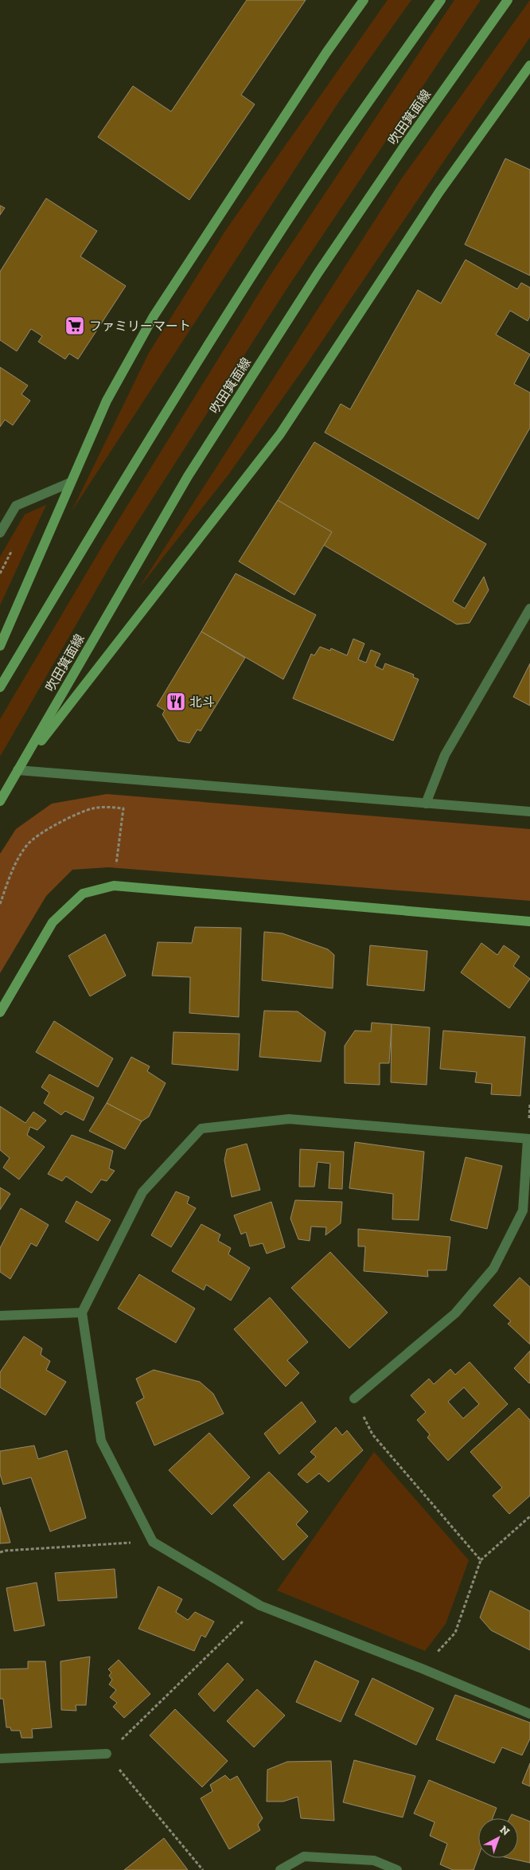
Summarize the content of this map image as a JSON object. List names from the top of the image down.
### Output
{
  "streets": {
    "main road": ["吹田箕面線"]
  },
  "places": {
    "supermarket": ["ファミリーマート"],
    "restaurant": ["北斗"]
  },
  "north": "top right"
}
